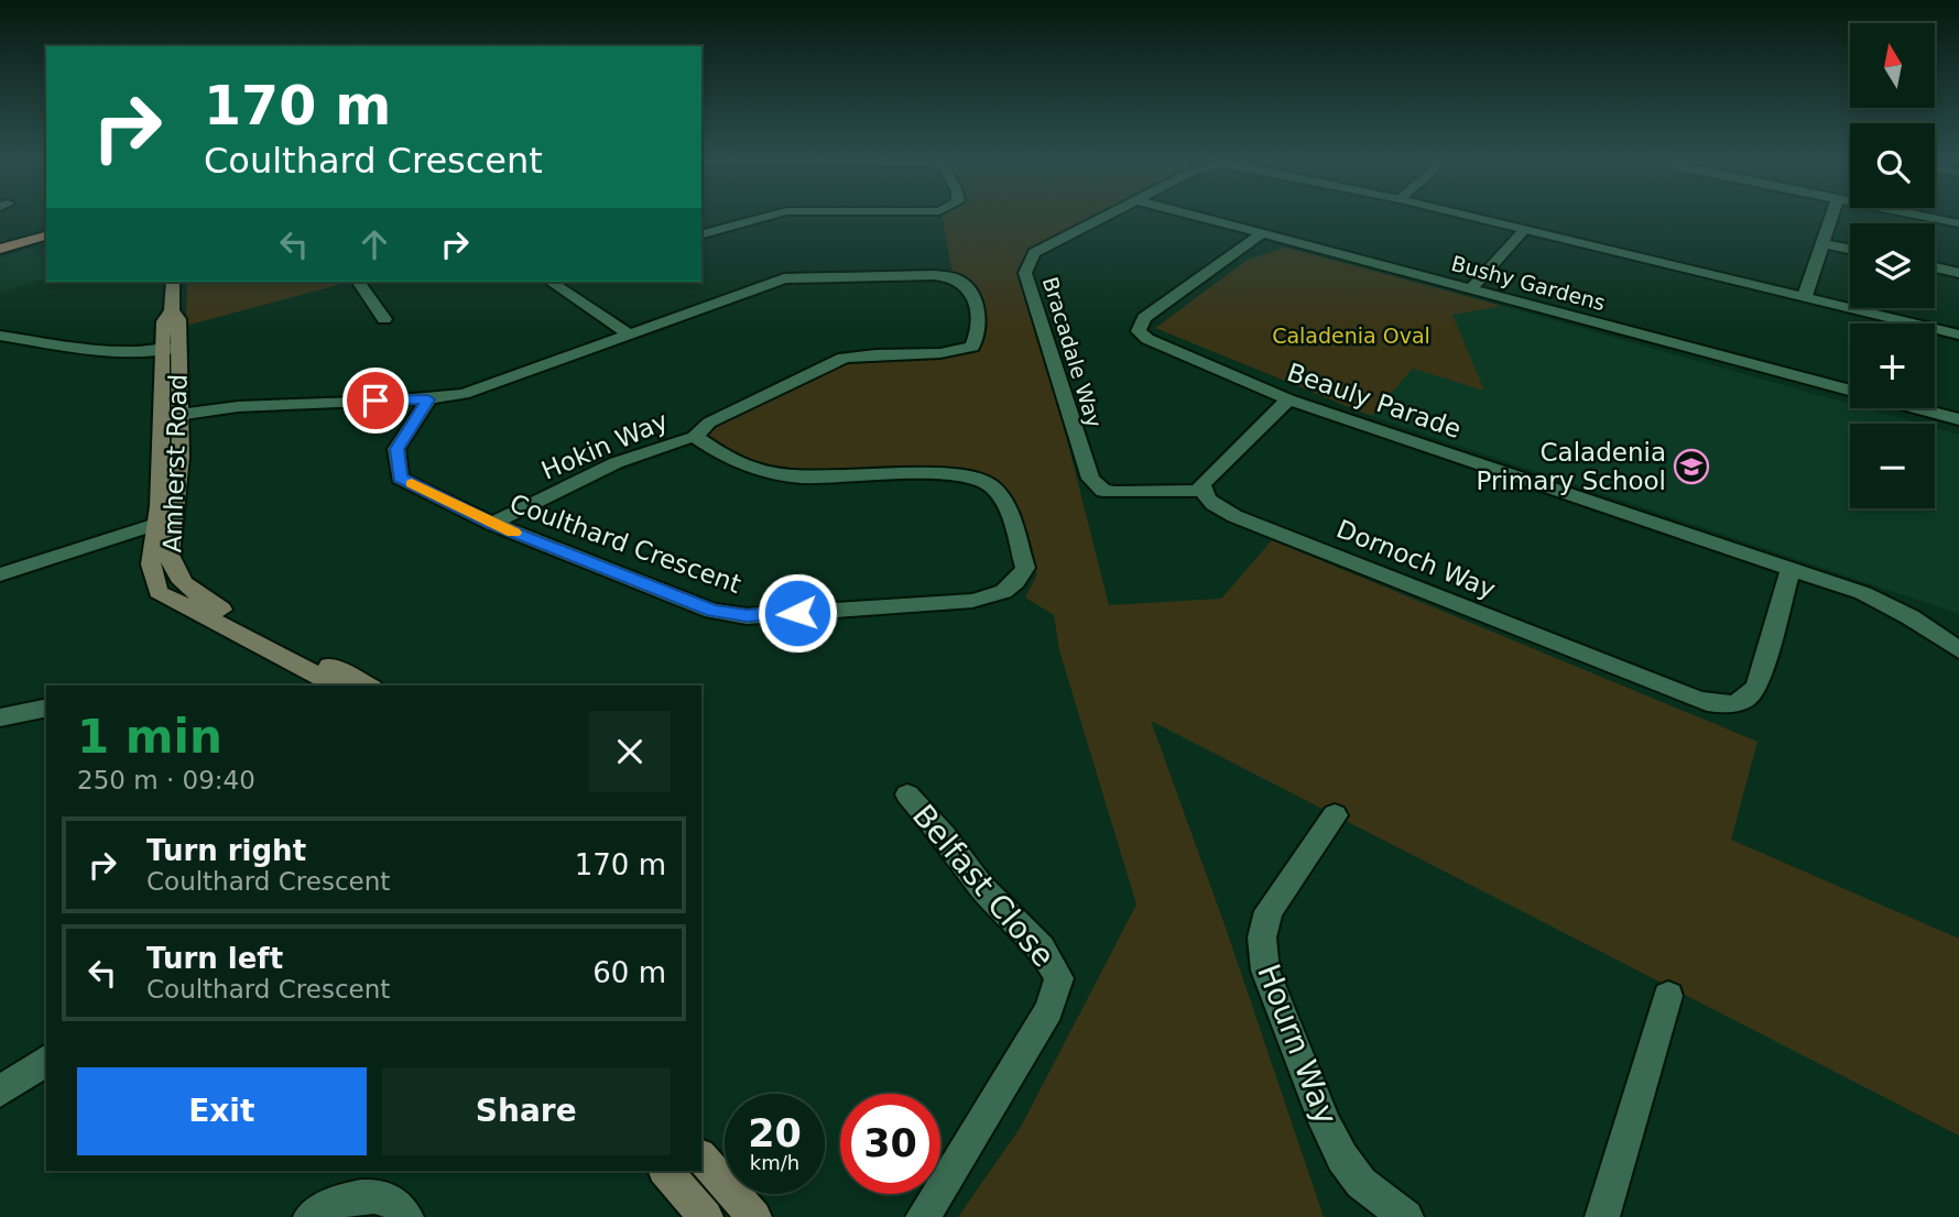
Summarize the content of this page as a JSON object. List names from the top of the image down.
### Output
{
  "streets": {
    "main road": ["Amherst Road"],
    "street": [
      "Bushy Gardens",
      "Bracadale Way",
      "Beauly Parade",
      "Hokin Way",
      "Coulthard Crescent",
      "Dornoch Way",
      "Belfast Close",
      "Hourn Way"
    ]
  },
  "crossings": [
    ["Bushy Gardens", "Beauly Parade"],
    ["Bracadale Way", "Dornoch Way"],
    ["Beauly Parade", "Dornoch Way"],
    ["Hokin Way", "Coulthard Crescent"]
  ],
  "parks": ["Caladenia Oval"],
  "places": {
    "school or university": ["Caladenia Primary School"]
  },
  "north": "top",
  "page": {
    "map_buttons": ["+", "−"],
    "turn": ["170 m", "Coulthard Crescent"],
    "heading": ["1 min", "250 m · 09:40"],
    "list": [
      {
        "name": "Turn right",
        "note": "Coulthard Crescent",
        "value": "170 m"
      },
      {
        "name": "Turn left",
        "note": "Coulthard Crescent",
        "value": "60 m"
      }
    ],
    "buttons": ["Exit", "Share"],
    "speed": "20 km/h",
    "limit": "30"
  }
}
